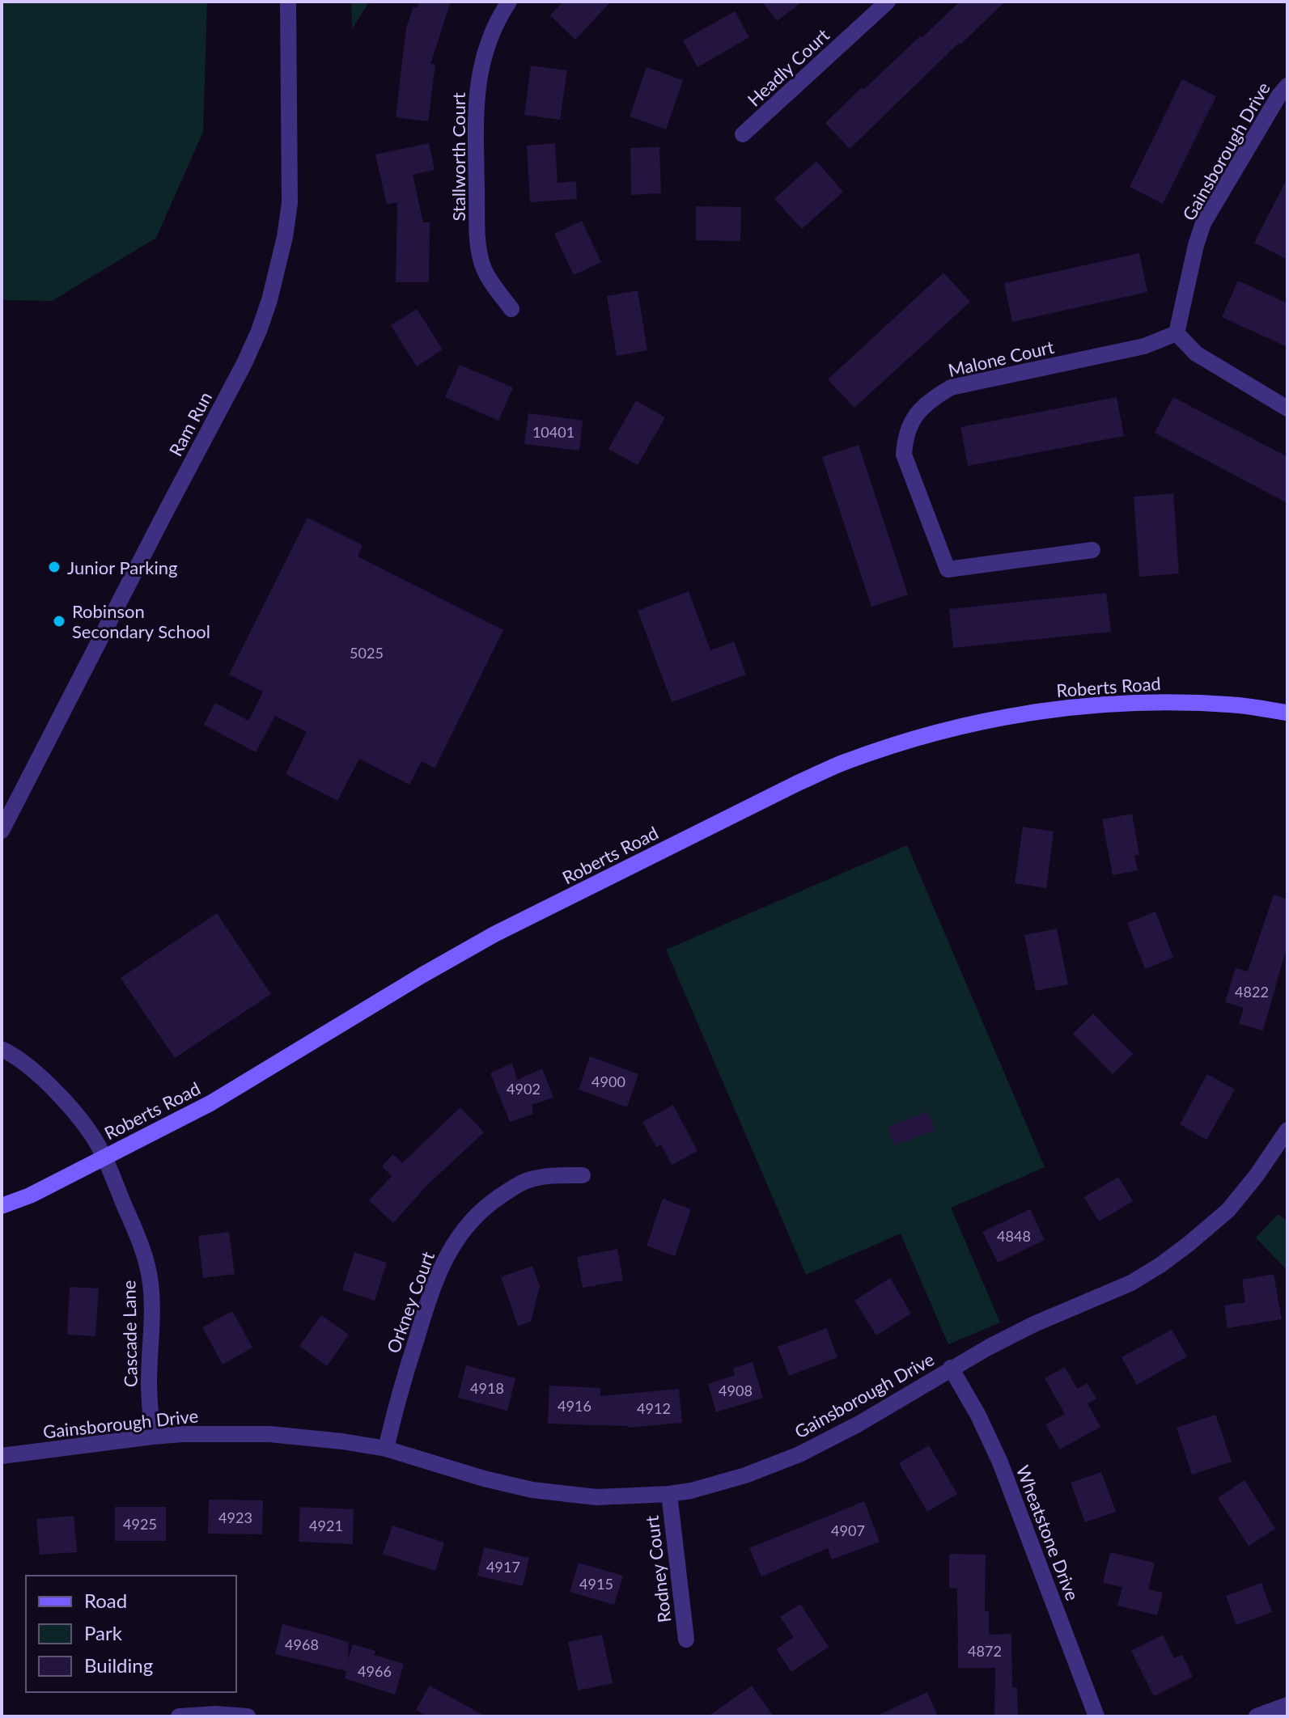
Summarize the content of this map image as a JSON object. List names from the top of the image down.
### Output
{
  "streets": {
    "main road": ["Roberts Road"],
    "street": [
      "Headly Court",
      "Gainsborough Drive",
      "Stallworth Court",
      "Malone Court",
      "Ram Run",
      "Orkney Court",
      "Cascade Lane",
      "Wheatstone Drive",
      "Rodney Court"
    ]
  },
  "crossings": [
    ["Gainsborough Drive", "Malone Court"],
    ["Gainsborough Drive", "Orkney Court"],
    ["Gainsborough Drive", "Cascade Lane"],
    ["Gainsborough Drive", "Wheatstone Drive"],
    ["Gainsborough Drive", "Rodney Court"],
    ["Roberts Road", "Cascade Lane"]
  ],
  "places": ["Junior Parking", "Robinson Secondary School"],
  "house_numbers": [
    "10401",
    "5025",
    "4822",
    "4900",
    "4902",
    "4848",
    "4918",
    "4908",
    "4916",
    "4912",
    "4923",
    "4925",
    "4921",
    "4907",
    "4917",
    "4915",
    "4968",
    "4872",
    "4966"
  ],
  "legend": ["Road", "Park", "Building"]
}
